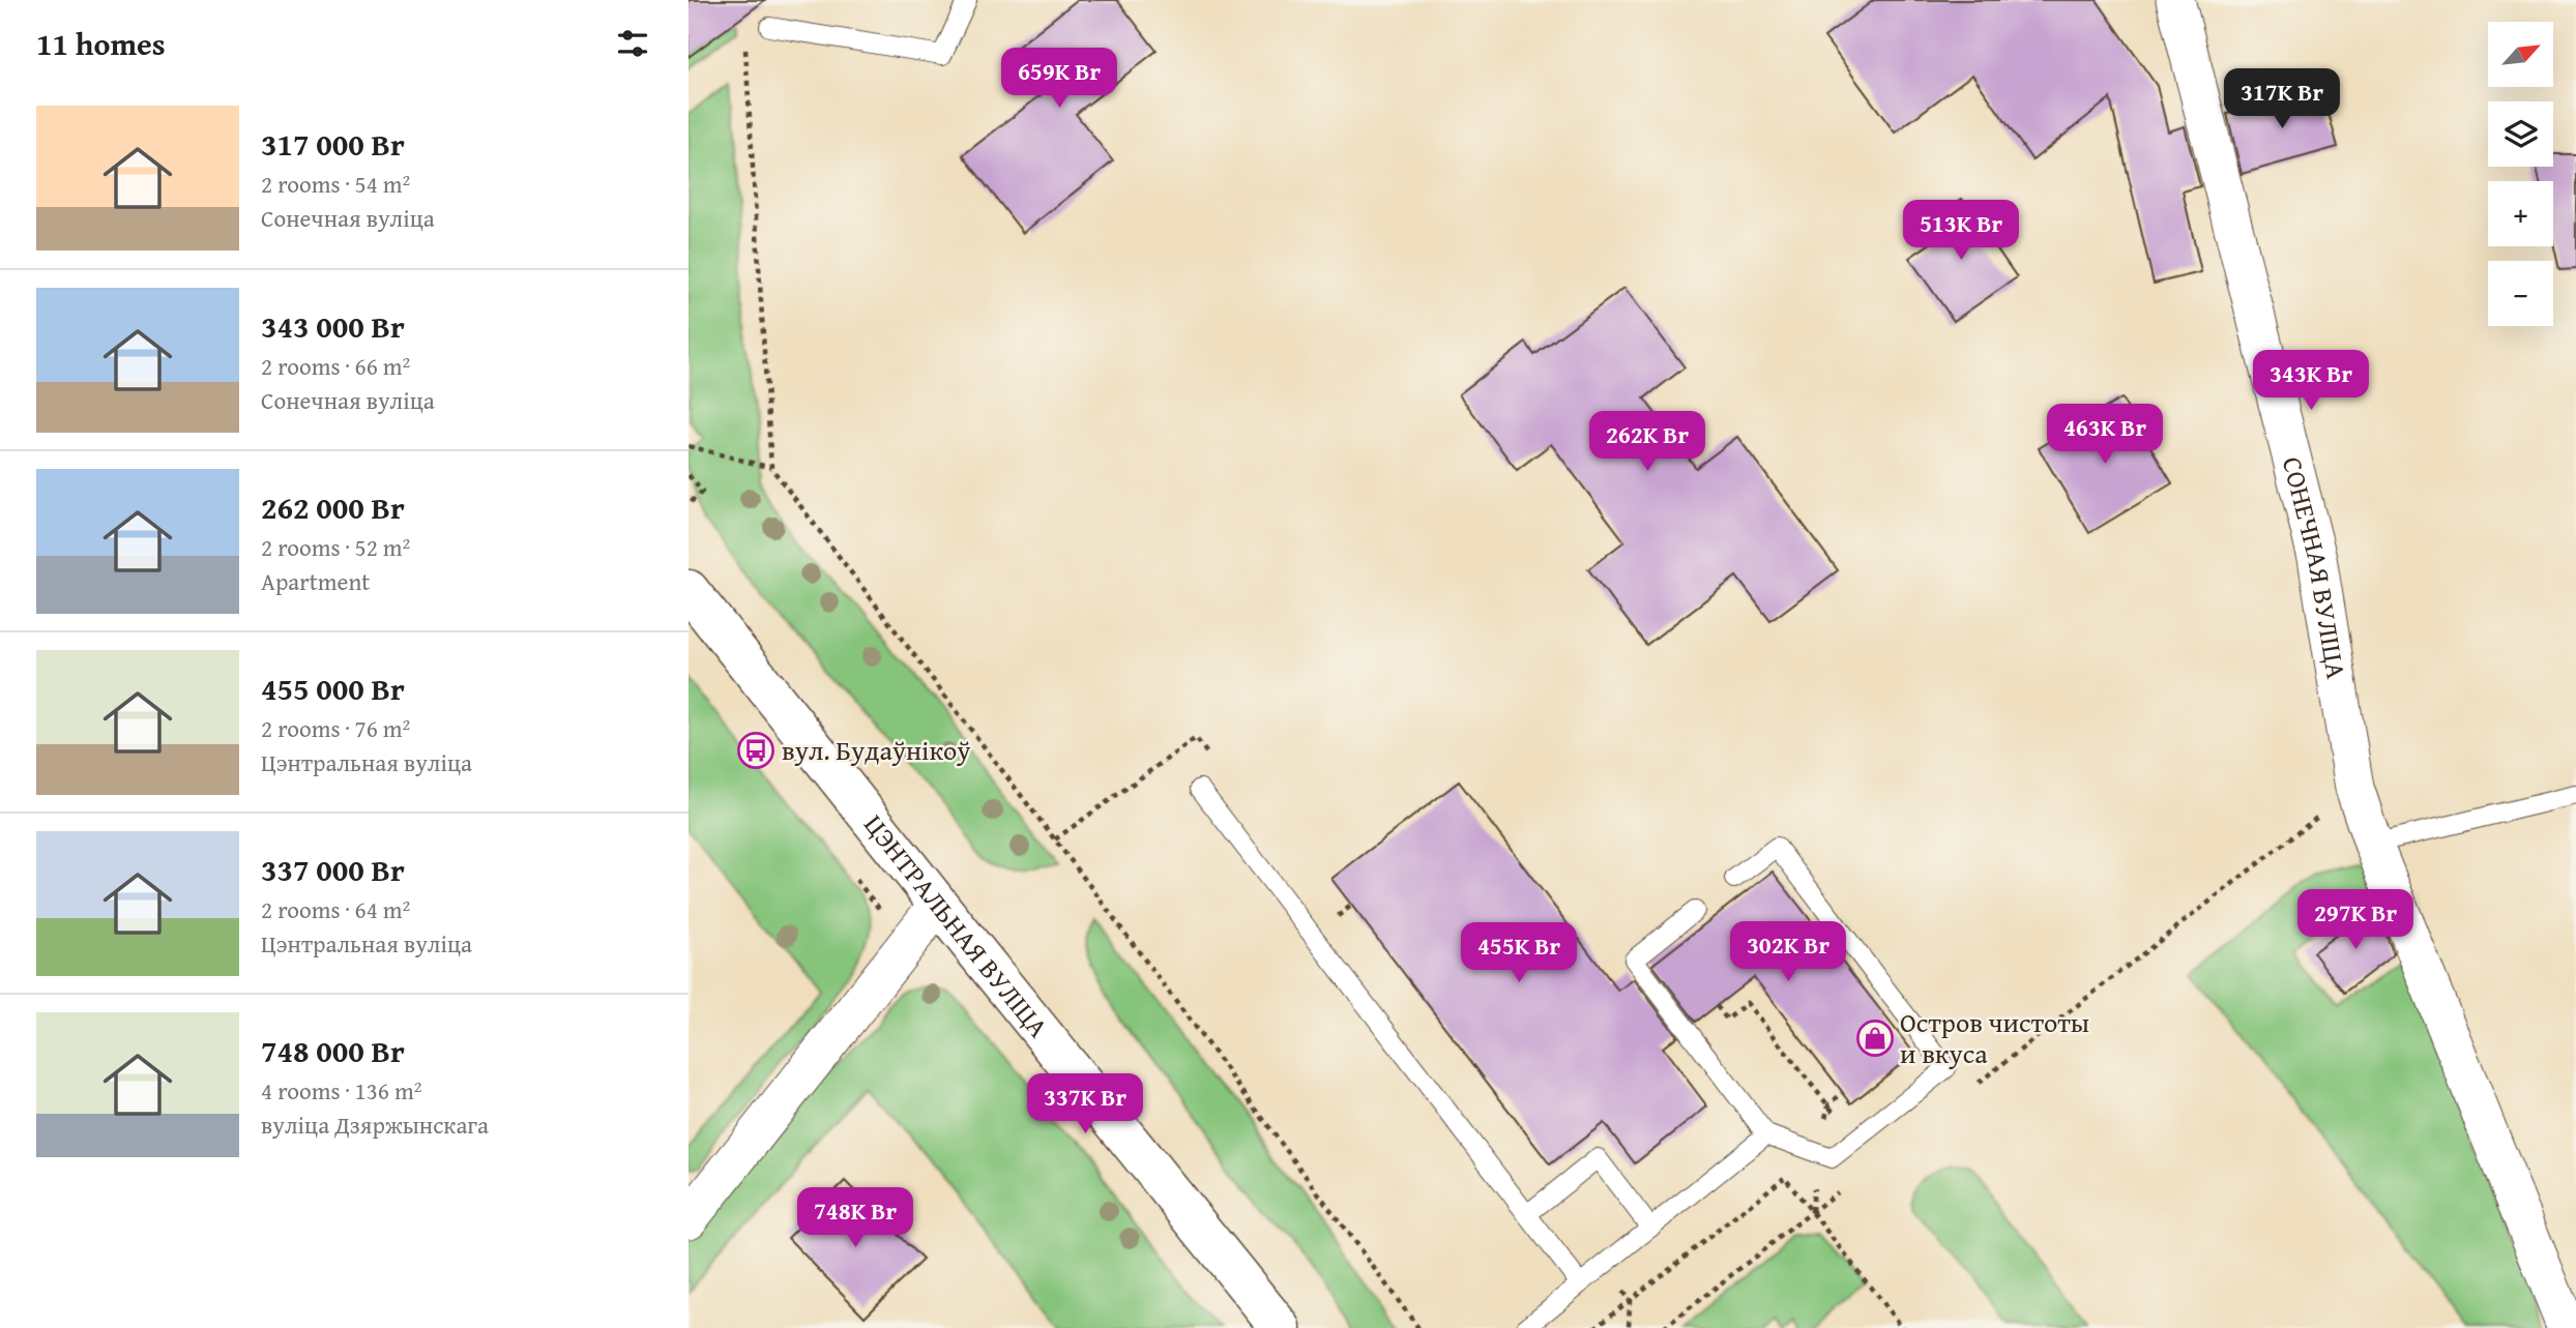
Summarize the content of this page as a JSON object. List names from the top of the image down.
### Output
{
  "streets": {
    "main road": ["ЦЭНТРАЛЬНАЯ ВУЛІЦА"],
    "street": ["СОНЕЧНАЯ ВУЛІЦА"]
  },
  "places": {
    "bus stop": ["вул. Будаўнікоў"],
    "shop": ["Остров чистоты и вкуса"]
  },
  "north": "top right",
  "page": {
    "heading": "11 homes",
    "map_buttons": ["+", "−"],
    "price": [
      "659K Br",
      "317K Br",
      "513K Br",
      "343K Br",
      "463K Br",
      "262K Br",
      "297K Br",
      "302K Br",
      "455K Br",
      "337K Br",
      "748K Br"
    ],
    "list": [
      {
        "name": "317 000 Br",
        "note": "2 rooms · 54 m² · Сонечная вуліца"
      },
      {
        "name": "343 000 Br",
        "note": "2 rooms · 66 m² · Сонечная вуліца"
      },
      {
        "name": "262 000 Br",
        "note": "2 rooms · 52 m² · Apartment"
      },
      {
        "name": "455 000 Br",
        "note": "2 rooms · 76 m² · Цэнтральная вуліца"
      },
      {
        "name": "337 000 Br",
        "note": "2 rooms · 64 m² · Цэнтральная вуліца"
      },
      {
        "name": "748 000 Br",
        "note": "4 rooms · 136 m² · вуліца Дзяржынскага"
      }
    ]
  }
}
